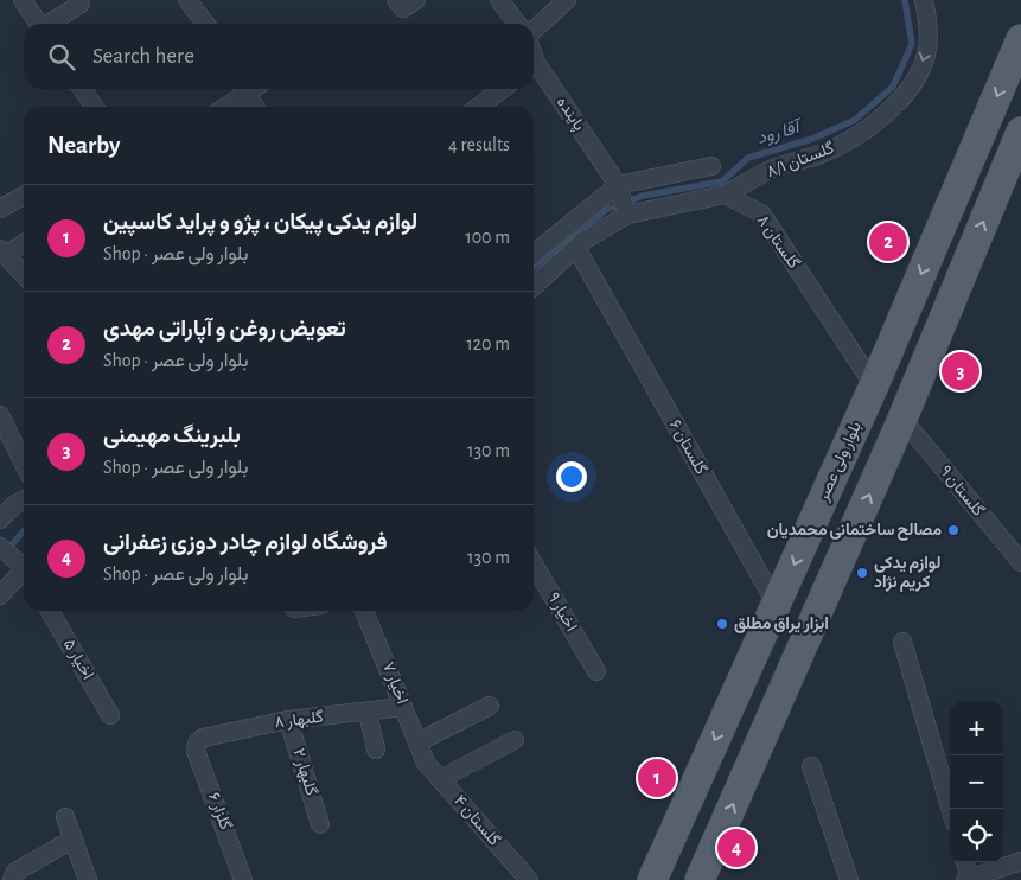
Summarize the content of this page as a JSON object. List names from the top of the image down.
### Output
{
  "streets": {
    "main road": ["بلوار ولی عصر"],
    "street": [
      "پاینده",
      "گلستان ۸/۱",
      "گلستان ۸",
      "گلستان ۶",
      "گلستان ۹",
      "اخیار ۹",
      "اخیار ۵",
      "اخیار ۷",
      "گلبهار ۸",
      "گلبهار ۲",
      "گلزار ۶",
      "گلستان ۴"
    ]
  },
  "crossings": [
    ["گلستان ۸/۱", "گلستان ۸"],
    ["گلستان ۸", "بلوار ولی عصر"],
    ["گلستان ۶", "بلوار ولی عصر"],
    ["اخیار ۷", "گلبهار ۸"],
    ["اخیار ۷", "گلستان ۴"],
    ["گلبهار ۸", "گلبهار ۲"],
    ["گلبهار ۸", "گلزار ۶"]
  ],
  "one_way": ["گلستان ۸/۱"],
  "water": ["آقا رود"],
  "places": ["مصالح ساختمانی محمدیان", "لوازم یدکی کریم نژاد", "ابزار یراق مطلق"],
  "page": {
    "search": "Search here",
    "heading": ["Nearby", "4 results"],
    "list": [
      {
        "mark": "1",
        "name": "لوازم یدکی پیکان ، پژو و پراید کاسپین",
        "note": "Shop · بلوار ولی عصر",
        "value": "100 m"
      },
      {
        "mark": "2",
        "name": "تعویض روغن و آپاراتی مهدی",
        "note": "Shop · بلوار ولی عصر",
        "value": "120 m"
      },
      {
        "mark": "3",
        "name": "بلبرینگ مهیمنی",
        "note": "Shop · بلوار ولی عصر",
        "value": "130 m"
      },
      {
        "mark": "4",
        "name": "فروشگاه لوازم چادر دوزی زعفرانی",
        "note": "Shop · بلوار ولی عصر",
        "value": "130 m"
      }
    ],
    "pins": [
      "2",
      "3",
      "1",
      "4"
    ],
    "map_buttons": ["+", "−"]
  }
}
